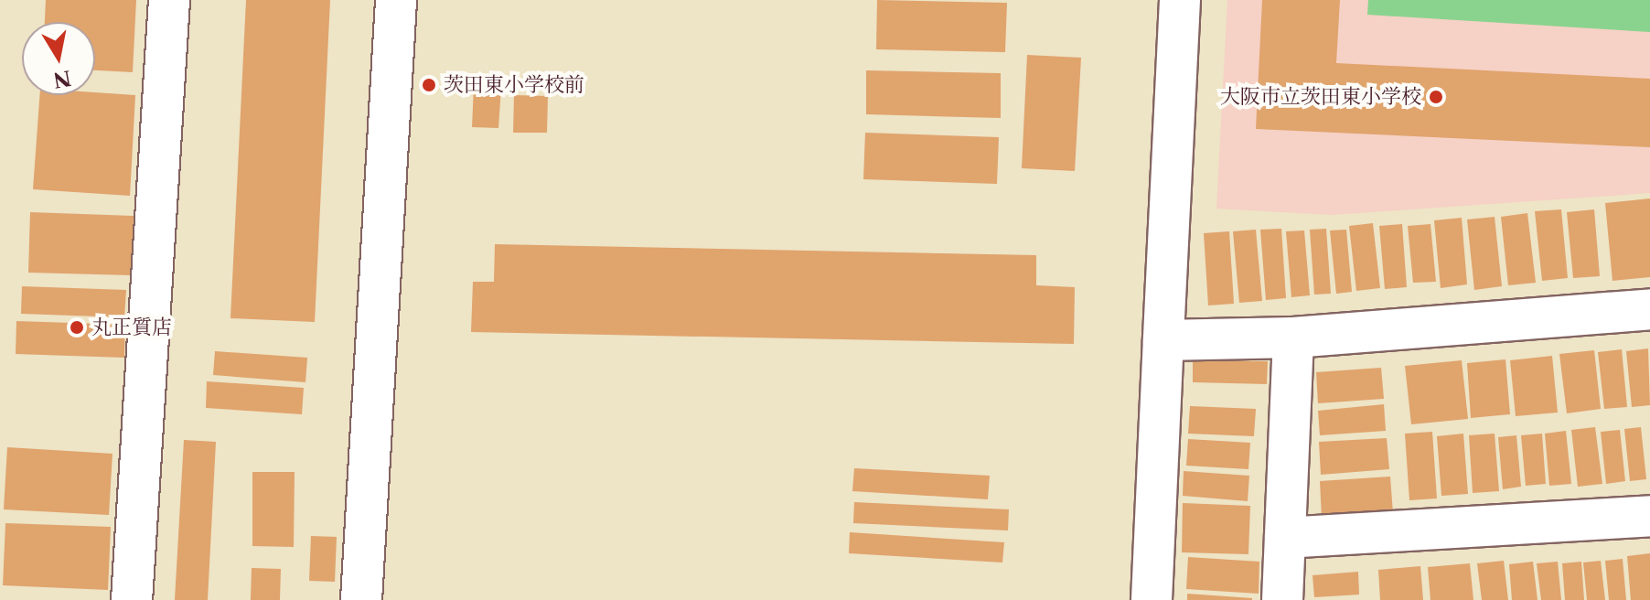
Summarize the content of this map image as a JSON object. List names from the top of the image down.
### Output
{
  "places": ["茨田東小学校前", "大阪市立茨田東小学校", "丸正質店"],
  "north": "bottom"
}
